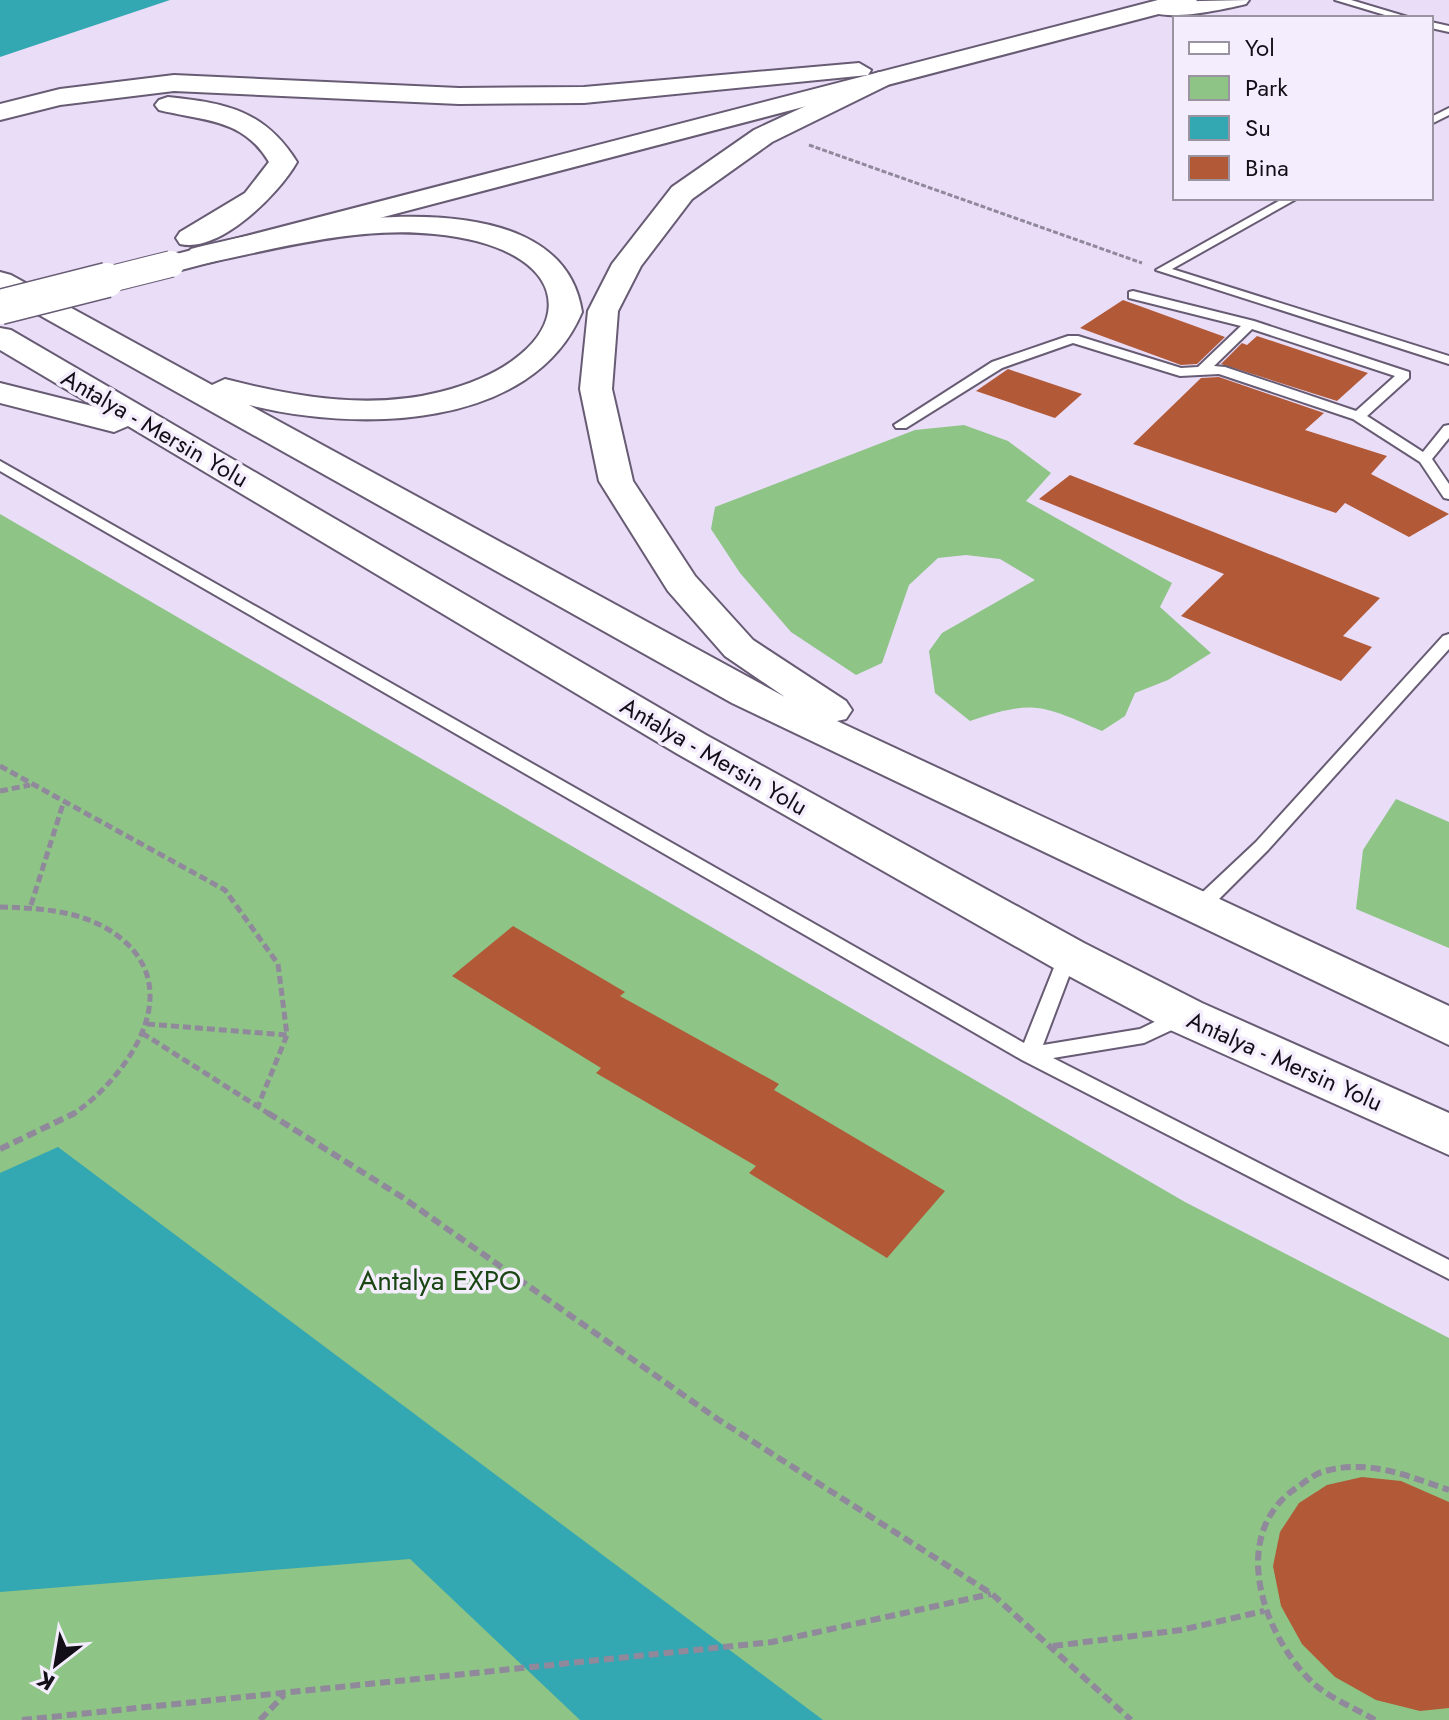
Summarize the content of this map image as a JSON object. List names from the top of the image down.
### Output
{
  "streets": {
    "main road": ["Antalya - Mersin Yolu"]
  },
  "parks": ["Antalya EXPO"],
  "legend": [
    "Yol",
    "Park",
    "Su",
    "Bina"
  ],
  "north": "bottom left"
}
